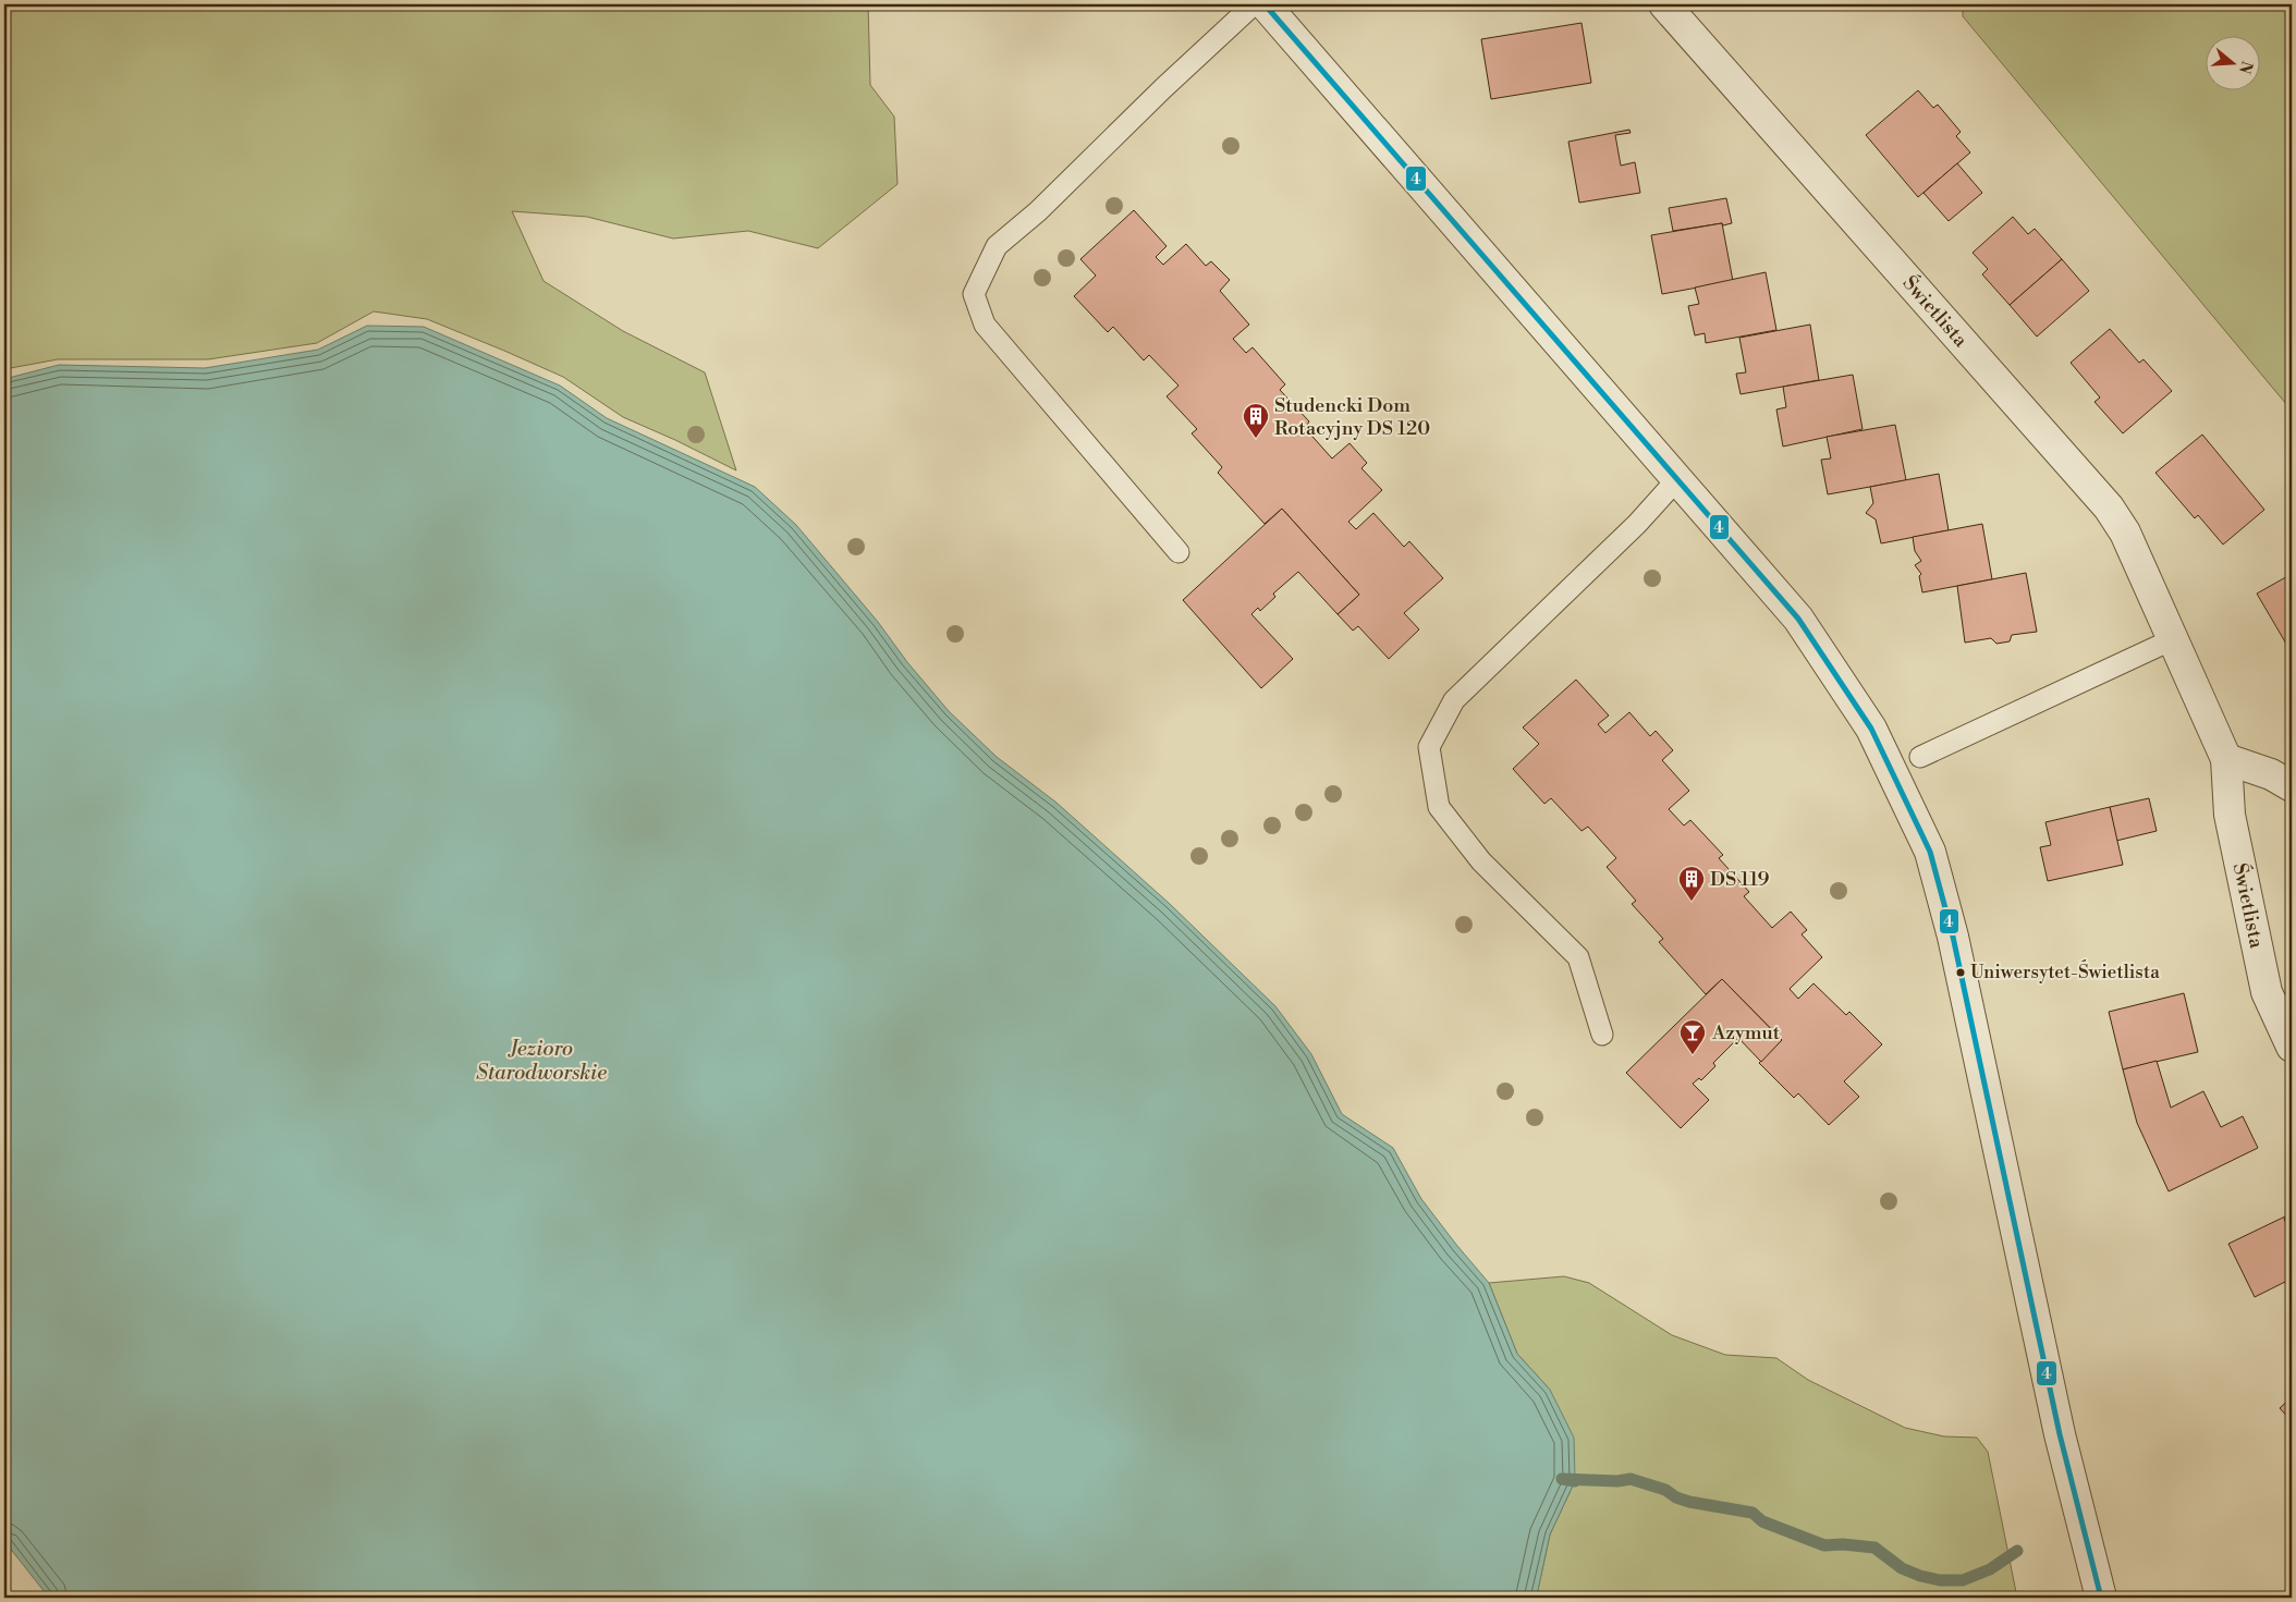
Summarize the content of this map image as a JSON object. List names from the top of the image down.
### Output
{
  "streets": {
    "street": ["Świetlista"]
  },
  "water": ["Jezioro Starodworskie"],
  "places": {
    "building": ["Studencki Dom Rotacyjny DS 120", "DS 119"],
    "other": ["Uniwersytet-Świetlista"],
    "bar": ["Azymut"]
  },
  "lines": ["transit line 4"],
  "north": "right"
}
